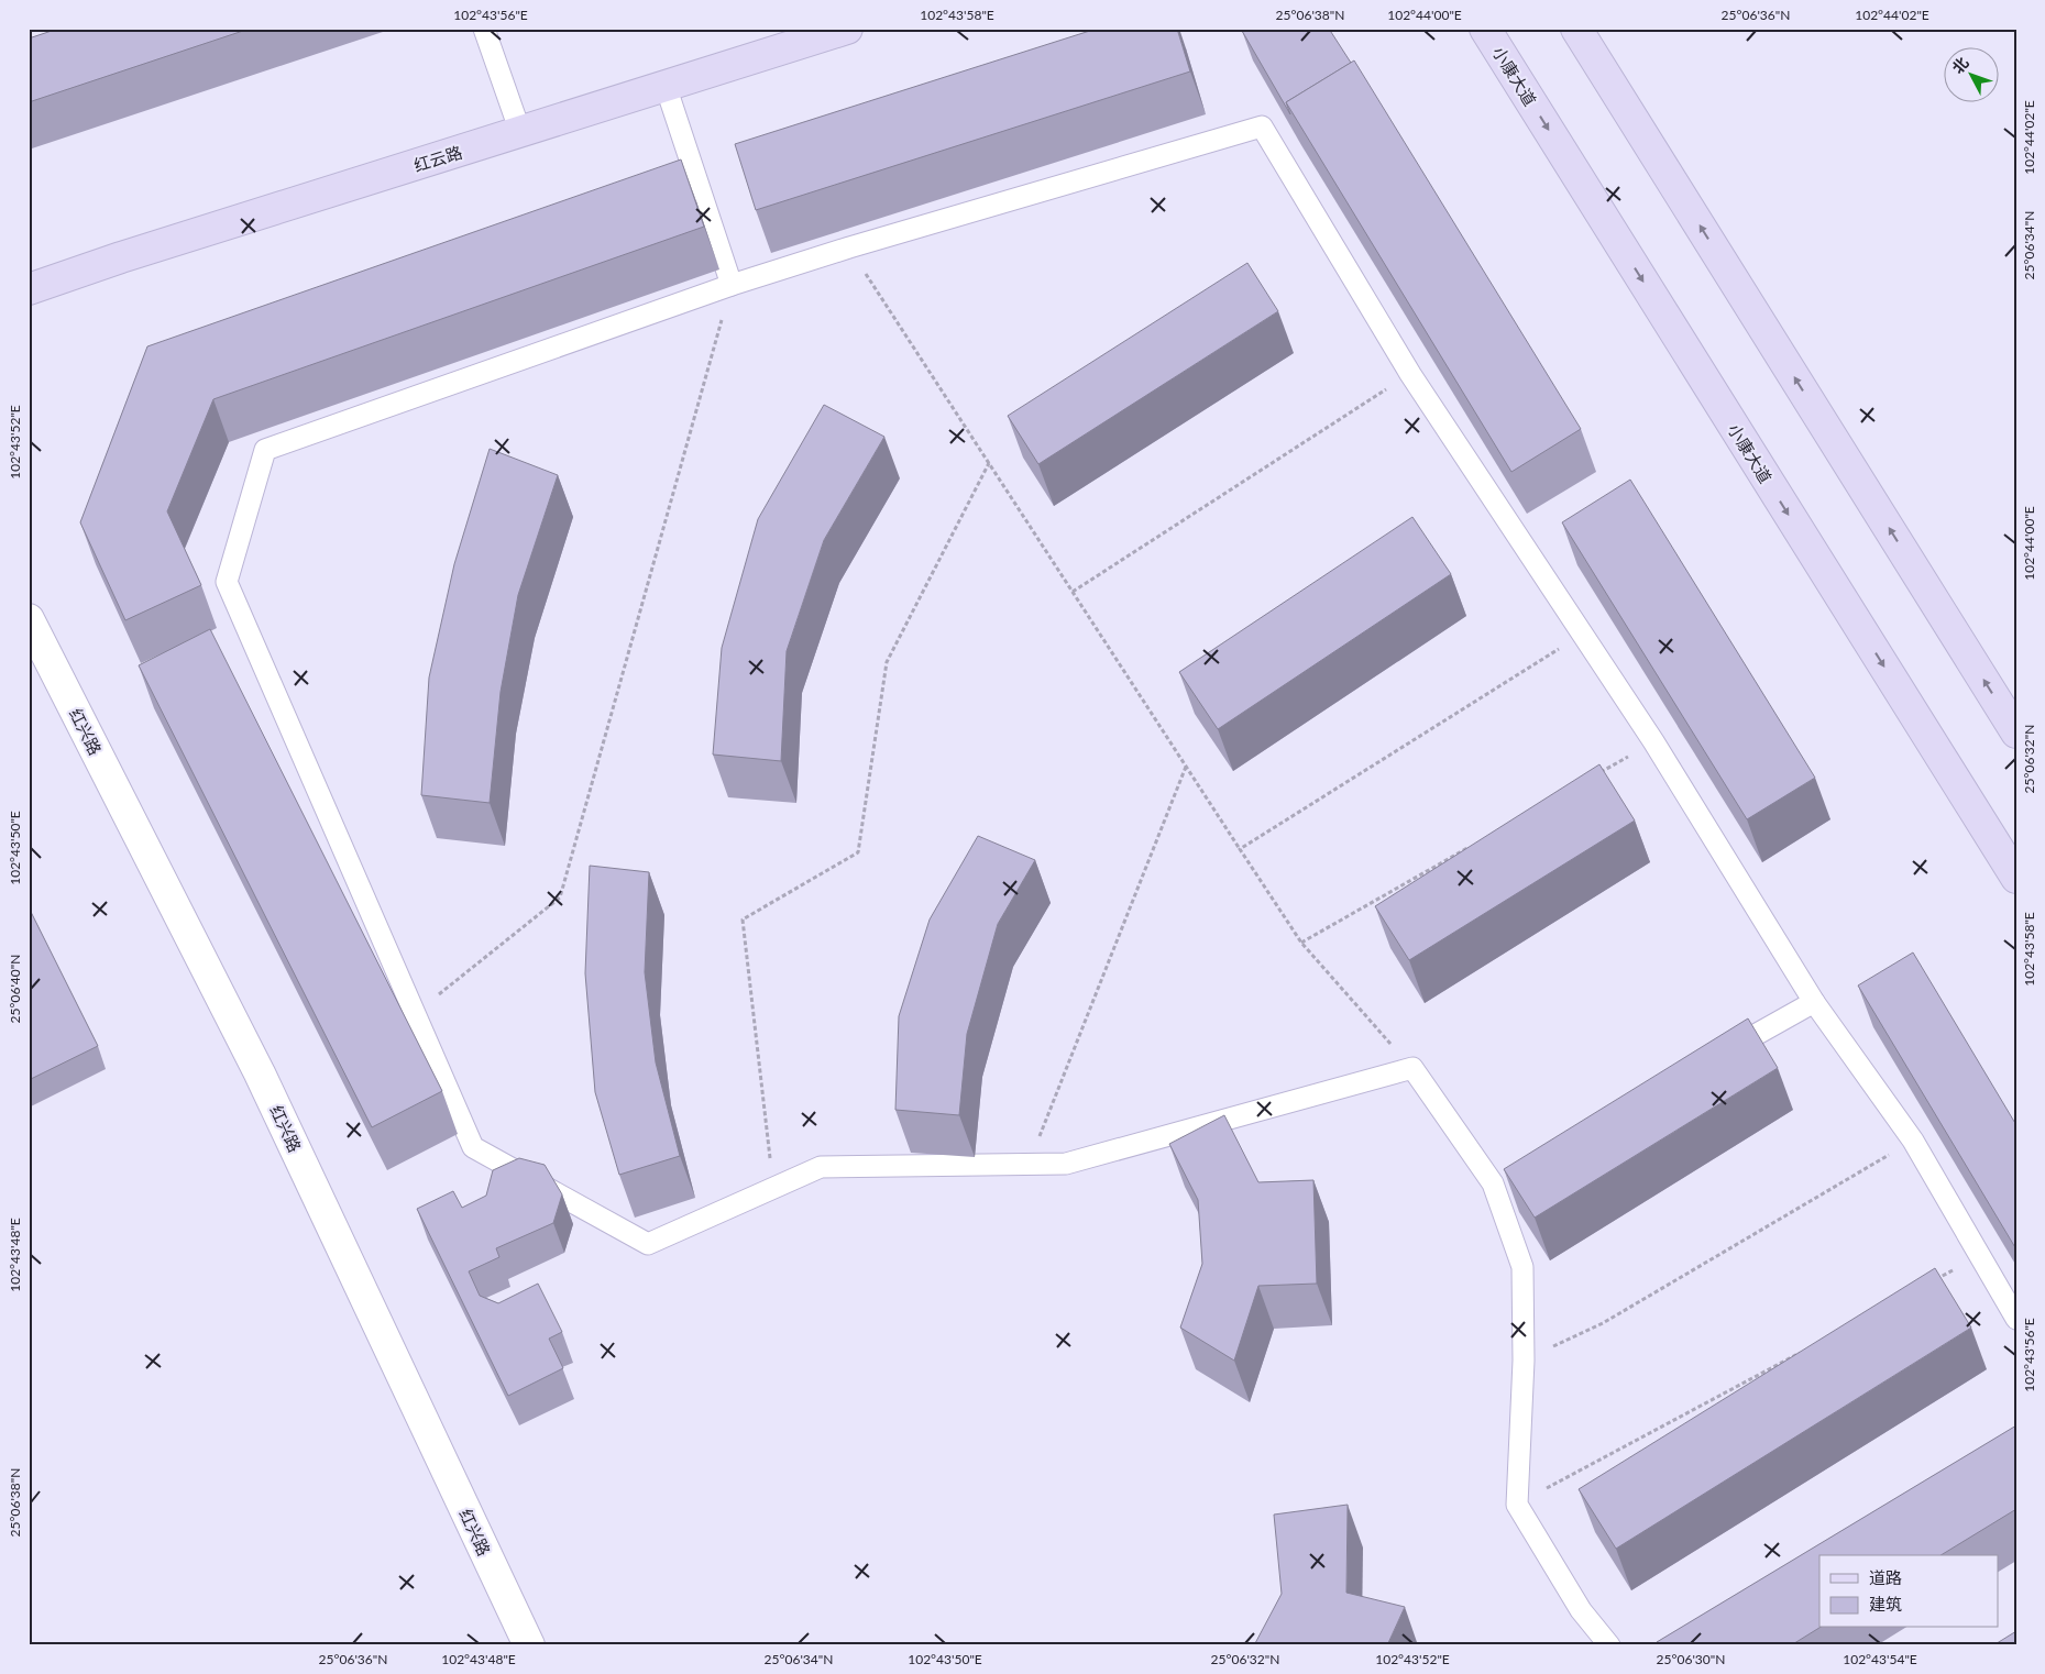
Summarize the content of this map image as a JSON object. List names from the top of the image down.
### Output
{
  "streets": {
    "main road": ["小康大道", "红云路"],
    "street": ["红兴路"]
  },
  "legend": ["道路", "建筑"],
  "north": "top left",
  "coordinates": [
    "102°43'56\"E",
    "102°43'58\"E",
    "25°06'38\"N",
    "102°44'00\"E",
    "25°06'36\"N",
    "102°44'02\"E",
    "25°06'34\"N",
    "102°43'52\"E",
    "25°06'32\"N",
    "102°43'50\"E",
    "25°06'40\"N",
    "102°43'48\"E",
    "25°06'30\"N",
    "102°43'54\"E"
  ]
}
